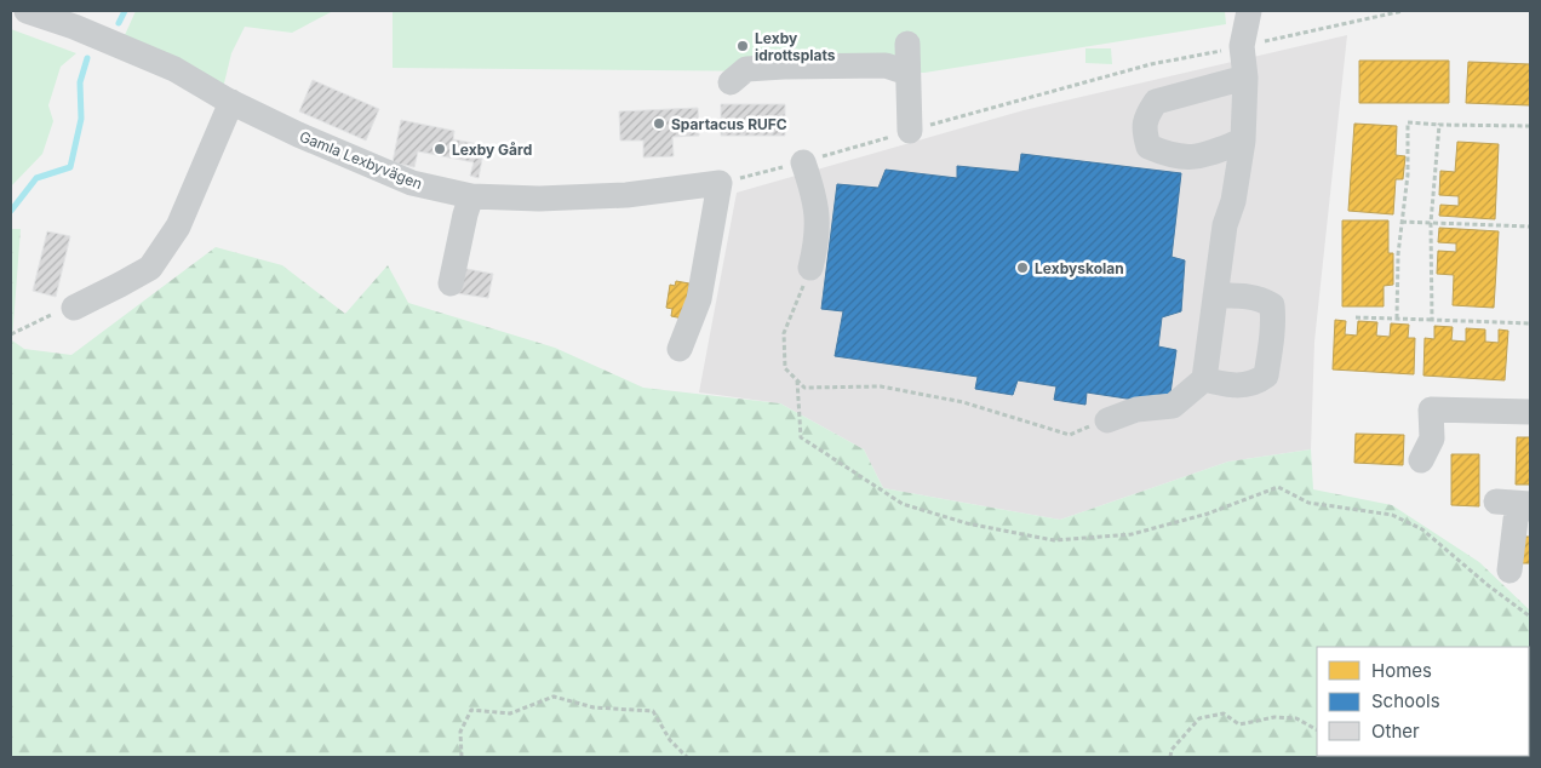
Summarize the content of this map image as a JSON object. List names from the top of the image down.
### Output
{
  "streets": {
    "street": ["Gamla Lexbyvägen"]
  },
  "places": [
    "Lexby idrottsplats",
    "Spartacus RUFC",
    "Lexby Gård",
    "Lexbyskolan"
  ],
  "legend": ["Homes", "Schools", "Other"]
}
